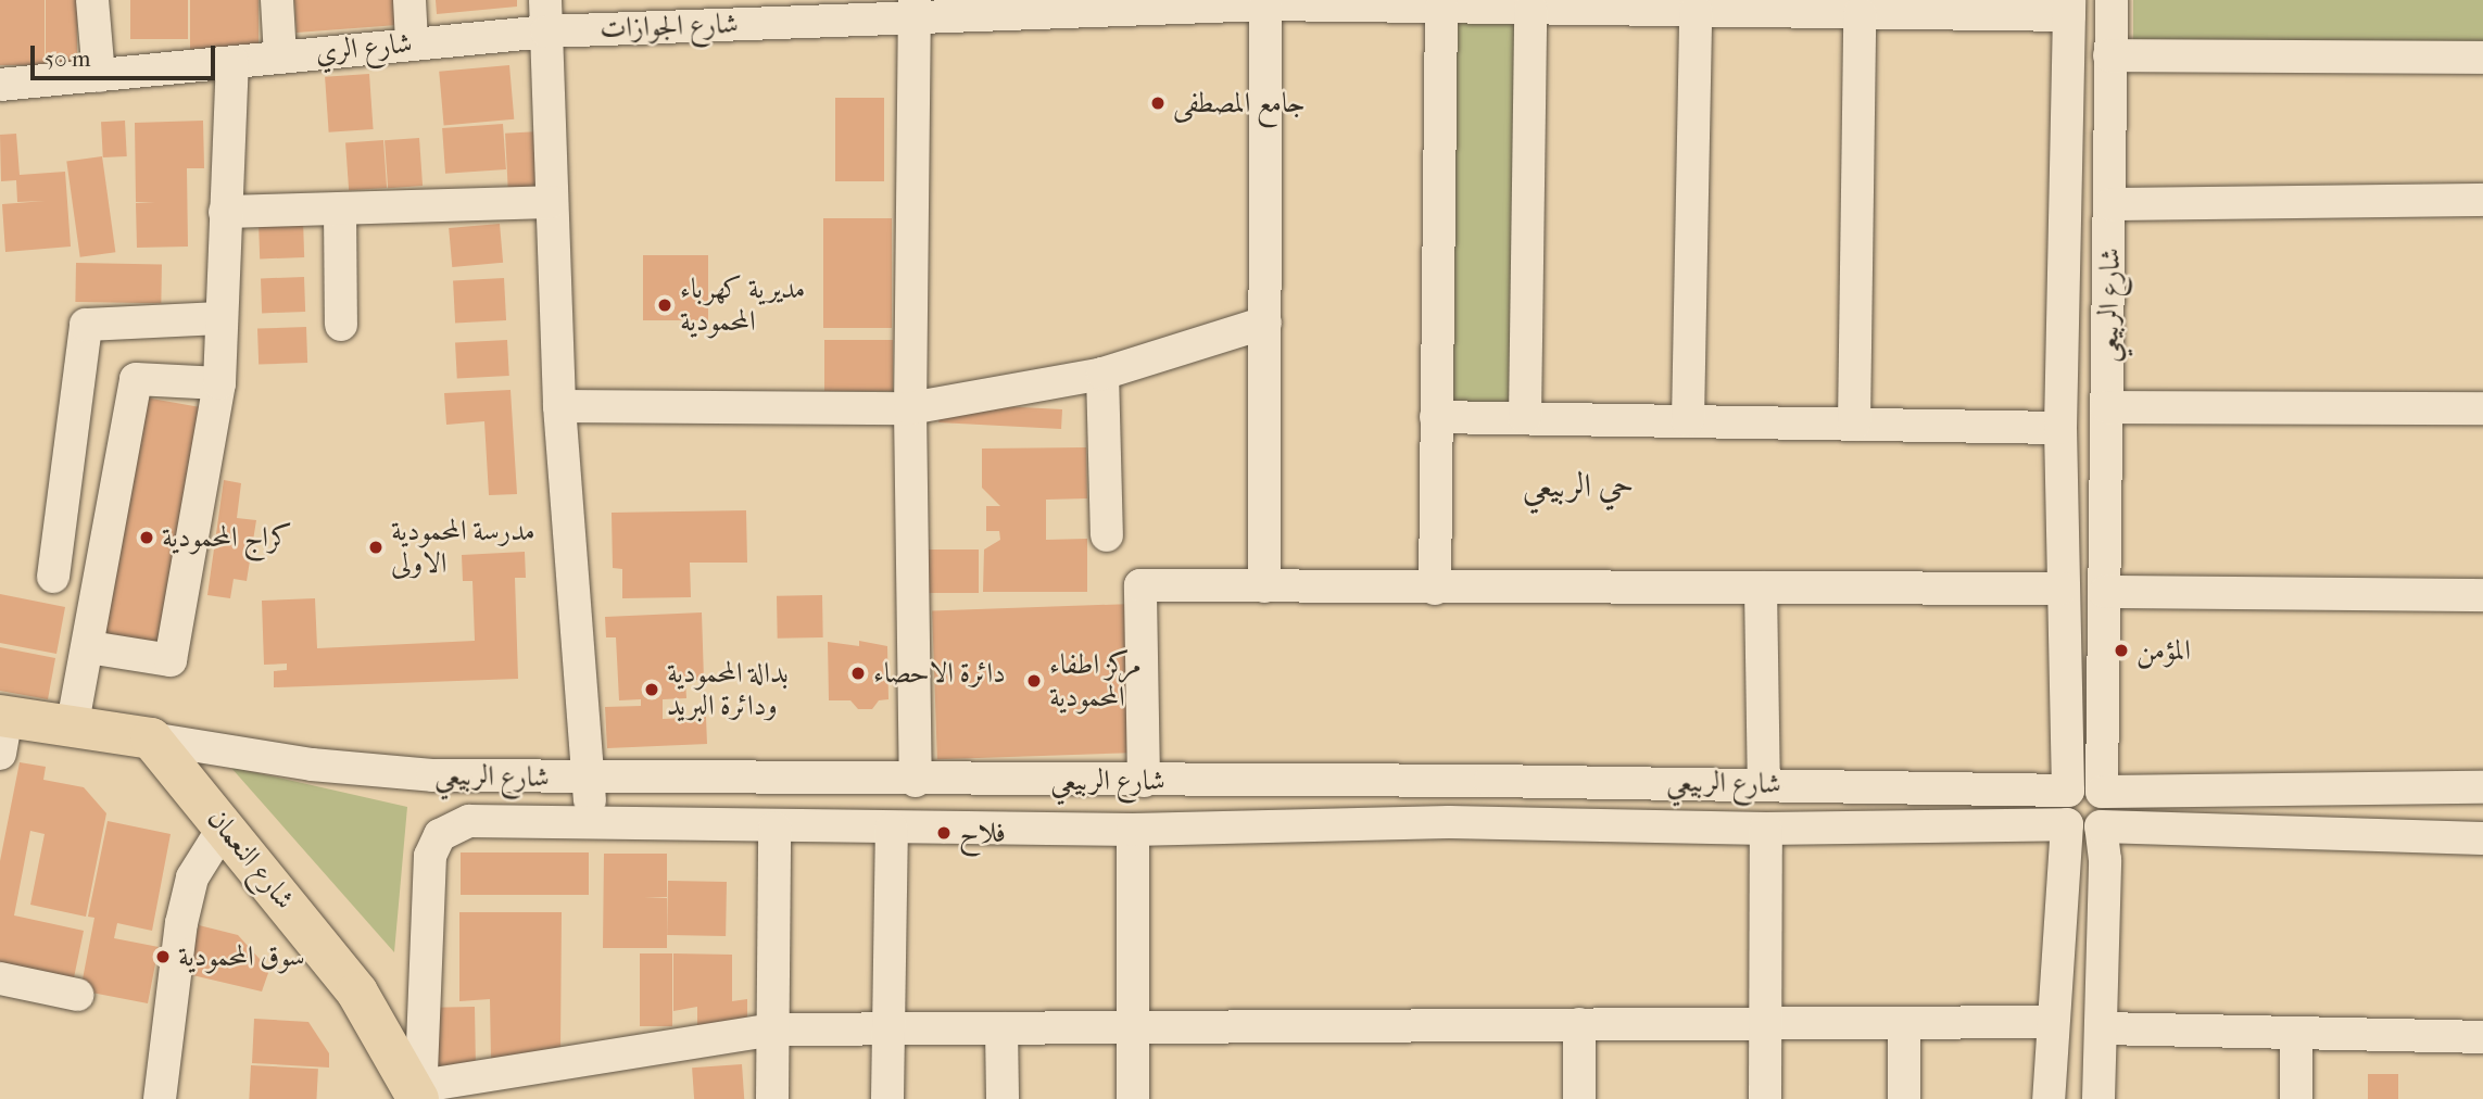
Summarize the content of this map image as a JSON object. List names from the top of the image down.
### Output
{
  "streets": {
    "main road": ["شارع النعمان"],
    "street": ["شارع الجوازات", "شارع الري", "شارع الربيعي"]
  },
  "crossings": [
    ["شارع الجوازات", "شارع الري"],
    ["شارع الجوازات", "شارع الربيعي"],
    ["شارع الربيعي", "شارع النعمان"]
  ],
  "districts": ["حي الربيعي"],
  "places": [
    "جامع المصطفى",
    "مديرية كهرباء المحمودية",
    "كراج المحمودية",
    "مدرسة المحمودية الاولى",
    "المؤمن",
    "دائرة الاحصاء",
    "مركز اطفاء المحمودية",
    "بدالة المحمودية ودائرة البريد",
    "فلاح",
    "سوق المحمودية"
  ],
  "scale_bar": "50 m"
}
